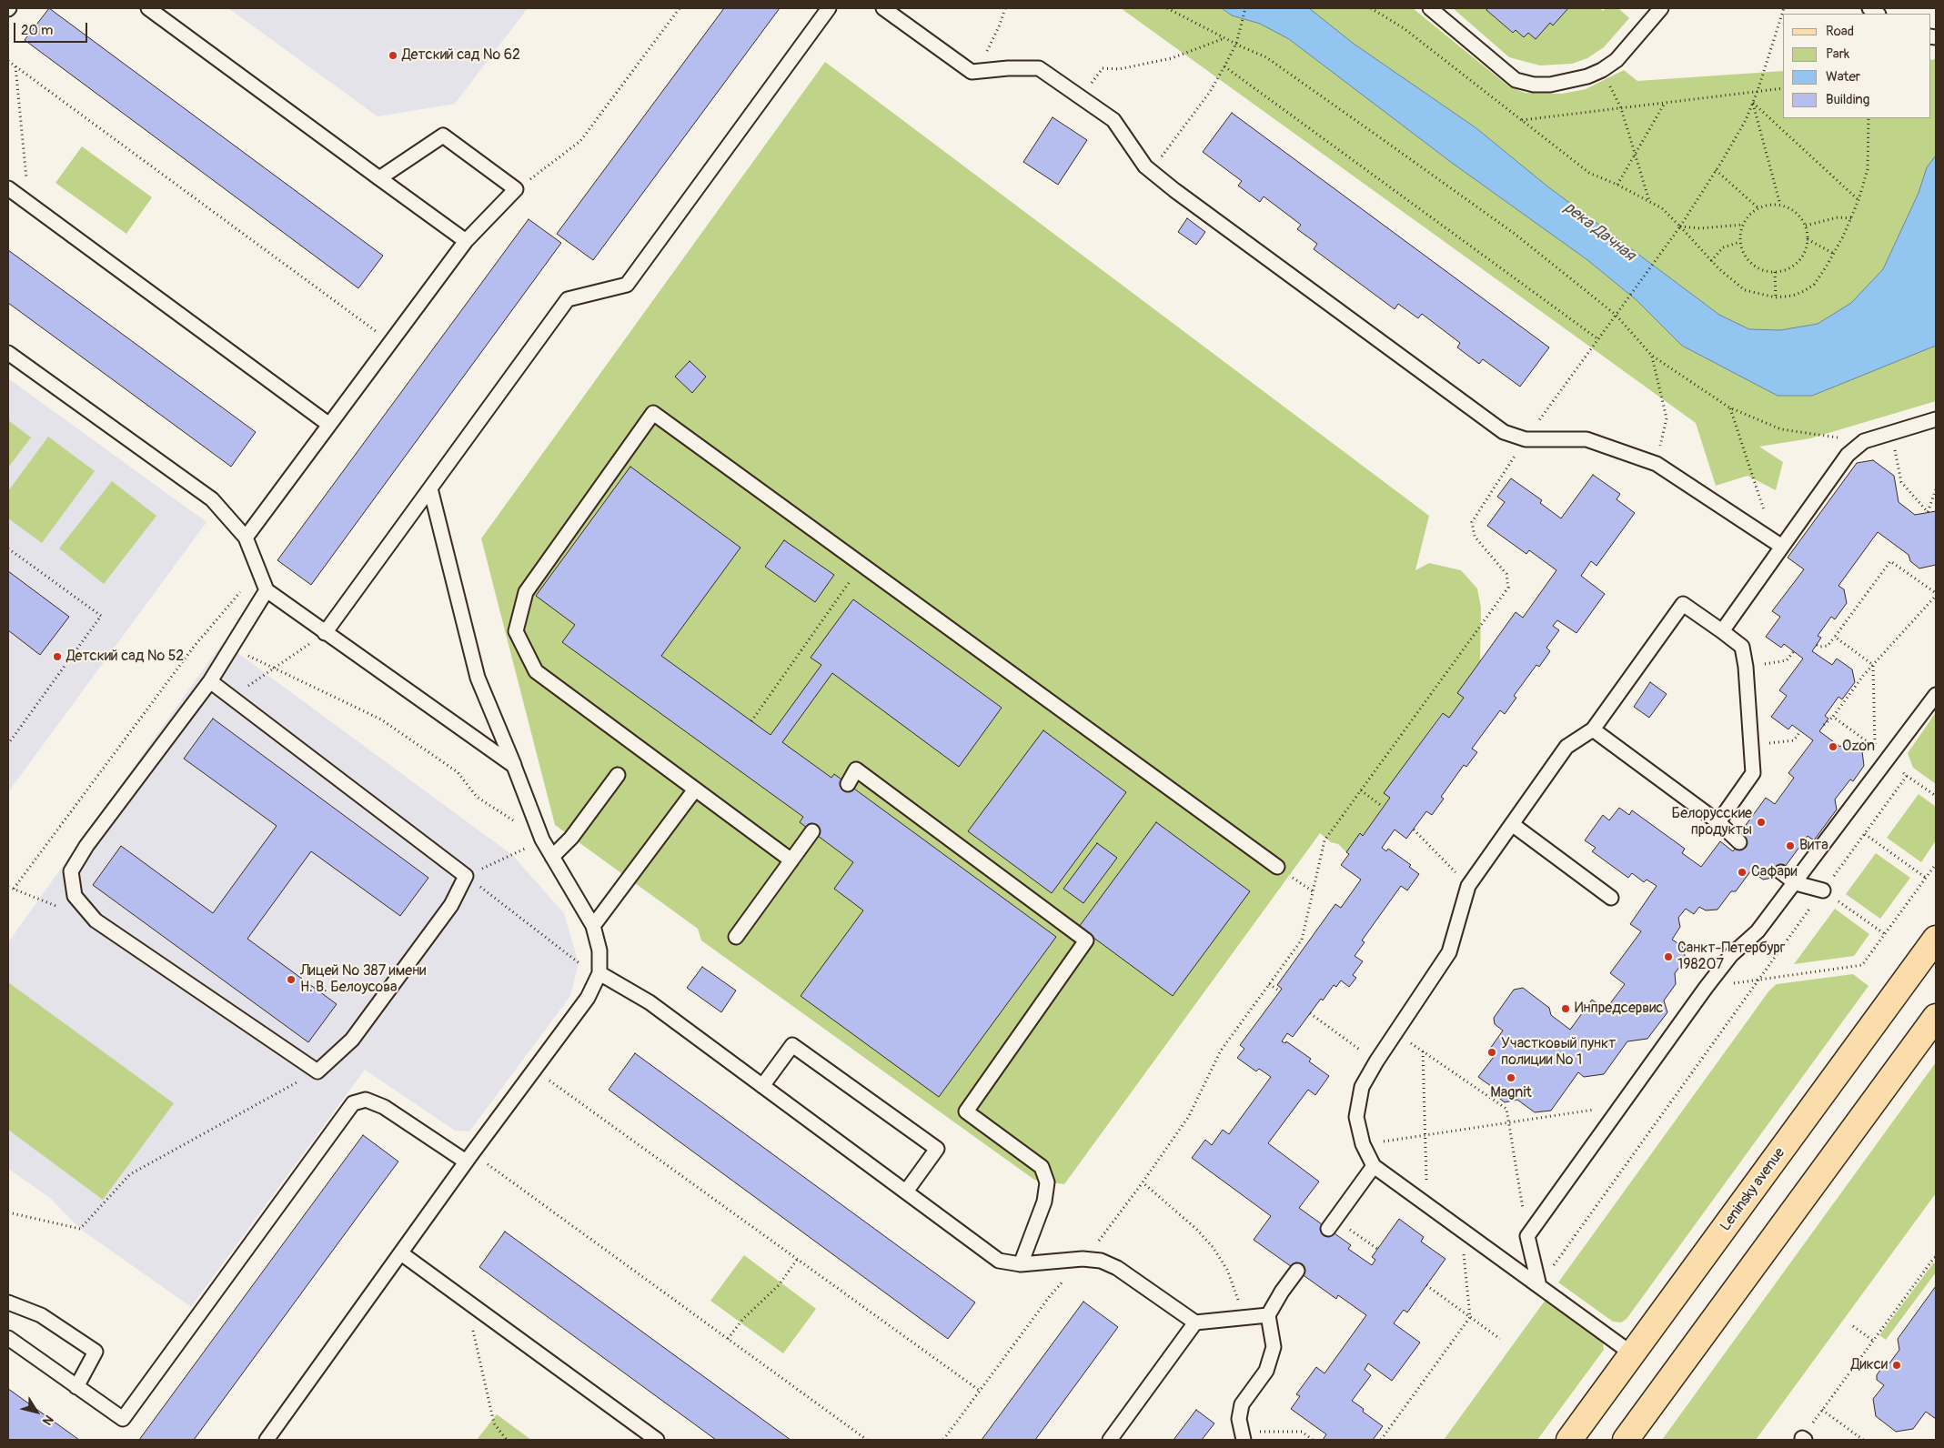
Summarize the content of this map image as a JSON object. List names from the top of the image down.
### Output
{
  "streets": {
    "main road": ["Leninsky avenue"]
  },
  "water": ["река Дачная"],
  "places": [
    "Детский сад № 62",
    "Детский сад № 52",
    "Ozon",
    "Белорусские продукты",
    "Вита",
    "Сафари",
    "Санкт-Петербург 198207",
    "Лицей № 387 имени Н. В. Белоусова",
    "Инпредсервис",
    "Участковый пункт полиции № 1",
    "Magnit",
    "Дикси"
  ],
  "legend": [
    "Road",
    "Park",
    "Water",
    "Building"
  ],
  "scale_bar": "20 m",
  "north": "bottom right"
}
